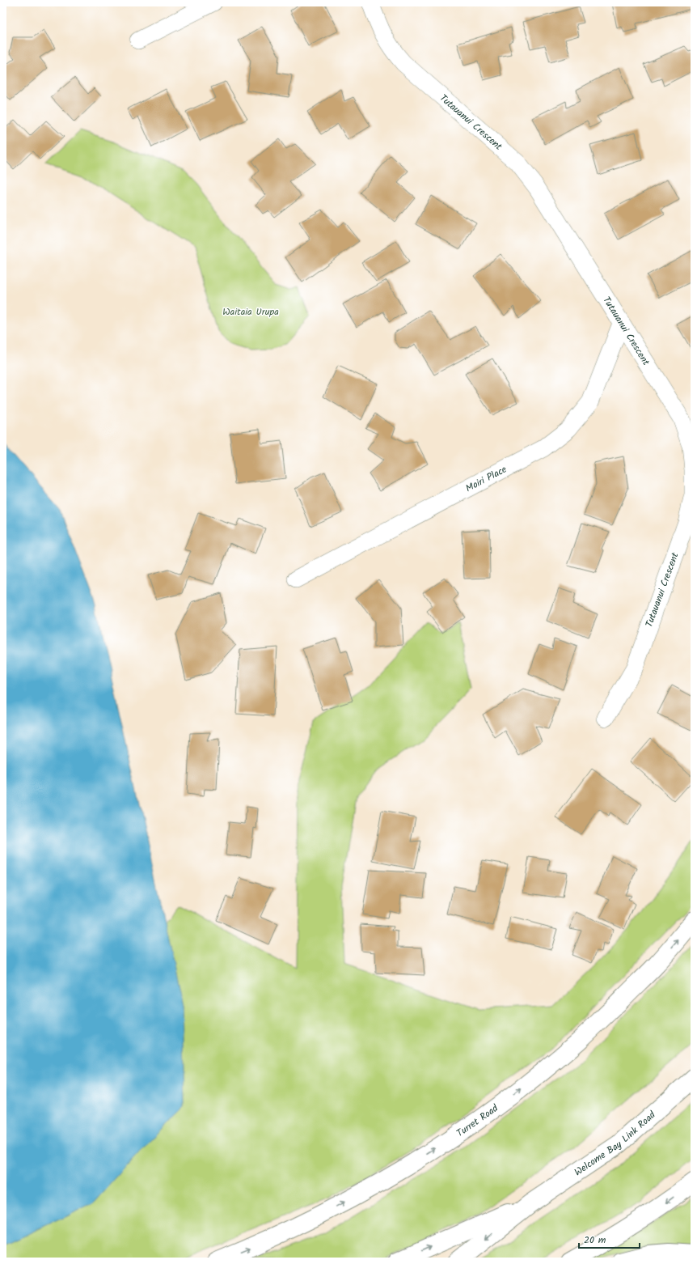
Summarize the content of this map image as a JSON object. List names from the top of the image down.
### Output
{
  "streets": {
    "main road": ["Turret Road", "Welcome Bay Link Road"],
    "street": ["Tutauanui Crescent", "Moiri Place"]
  },
  "crossings": [
    ["Tutauanui Crescent", "Moiri Place"]
  ],
  "one_way": ["Turret Road"],
  "parks": ["Waitaia Urupa"],
  "scale_bar": "20 m"
}
